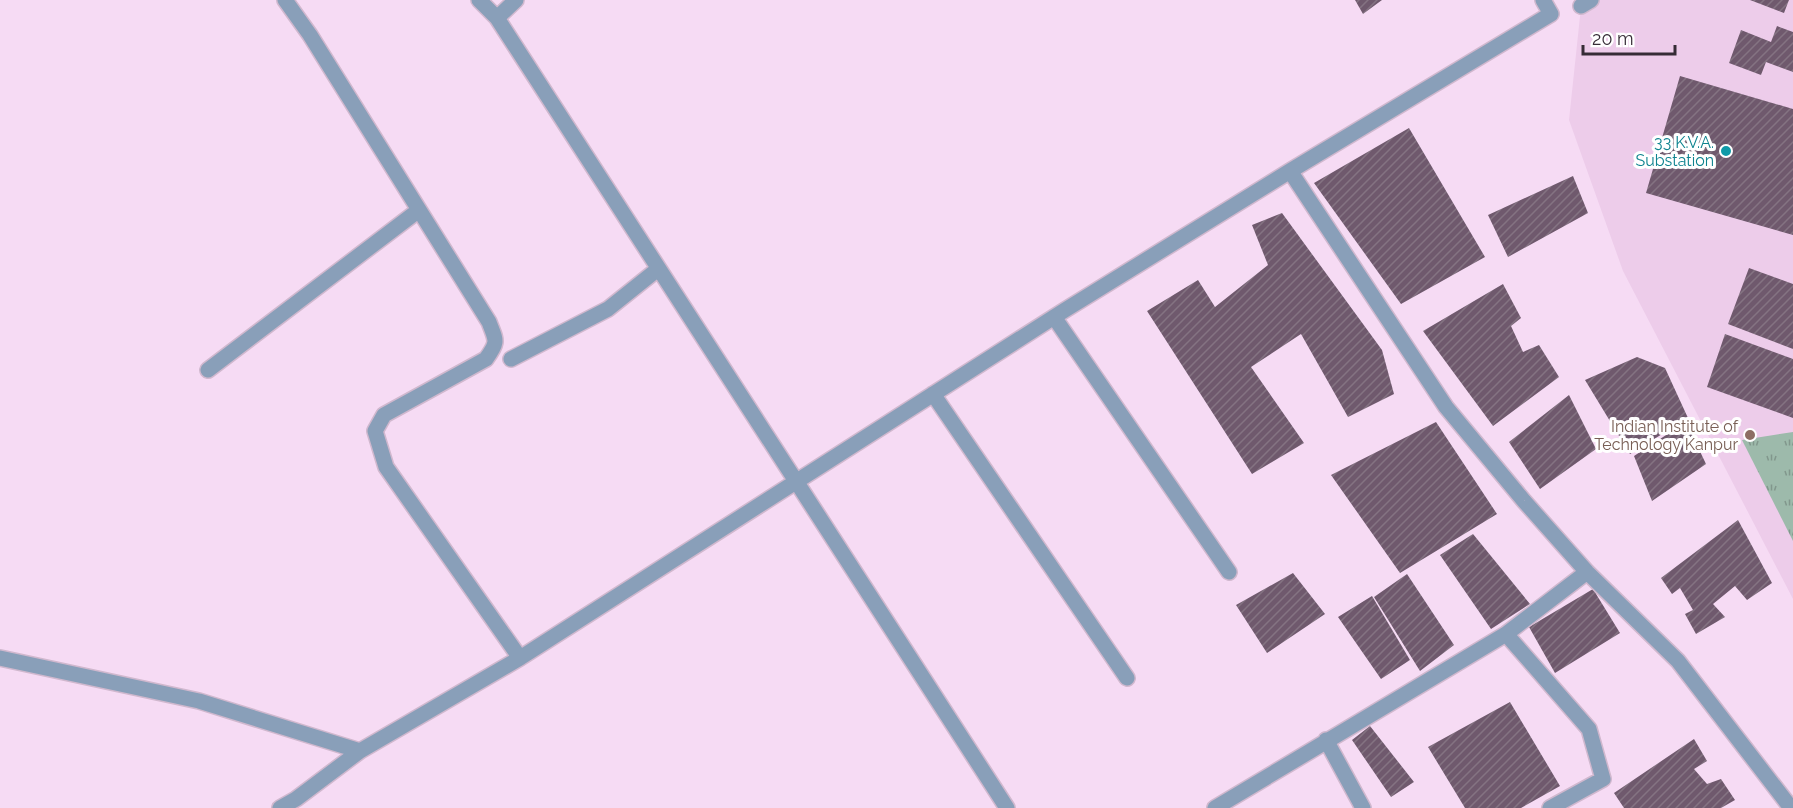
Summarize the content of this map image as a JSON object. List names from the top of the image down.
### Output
{
  "places": ["33 K.V.A. Substation", "Indian Institute of Technology Kanpur"],
  "scale_bar": "20 m"
}
